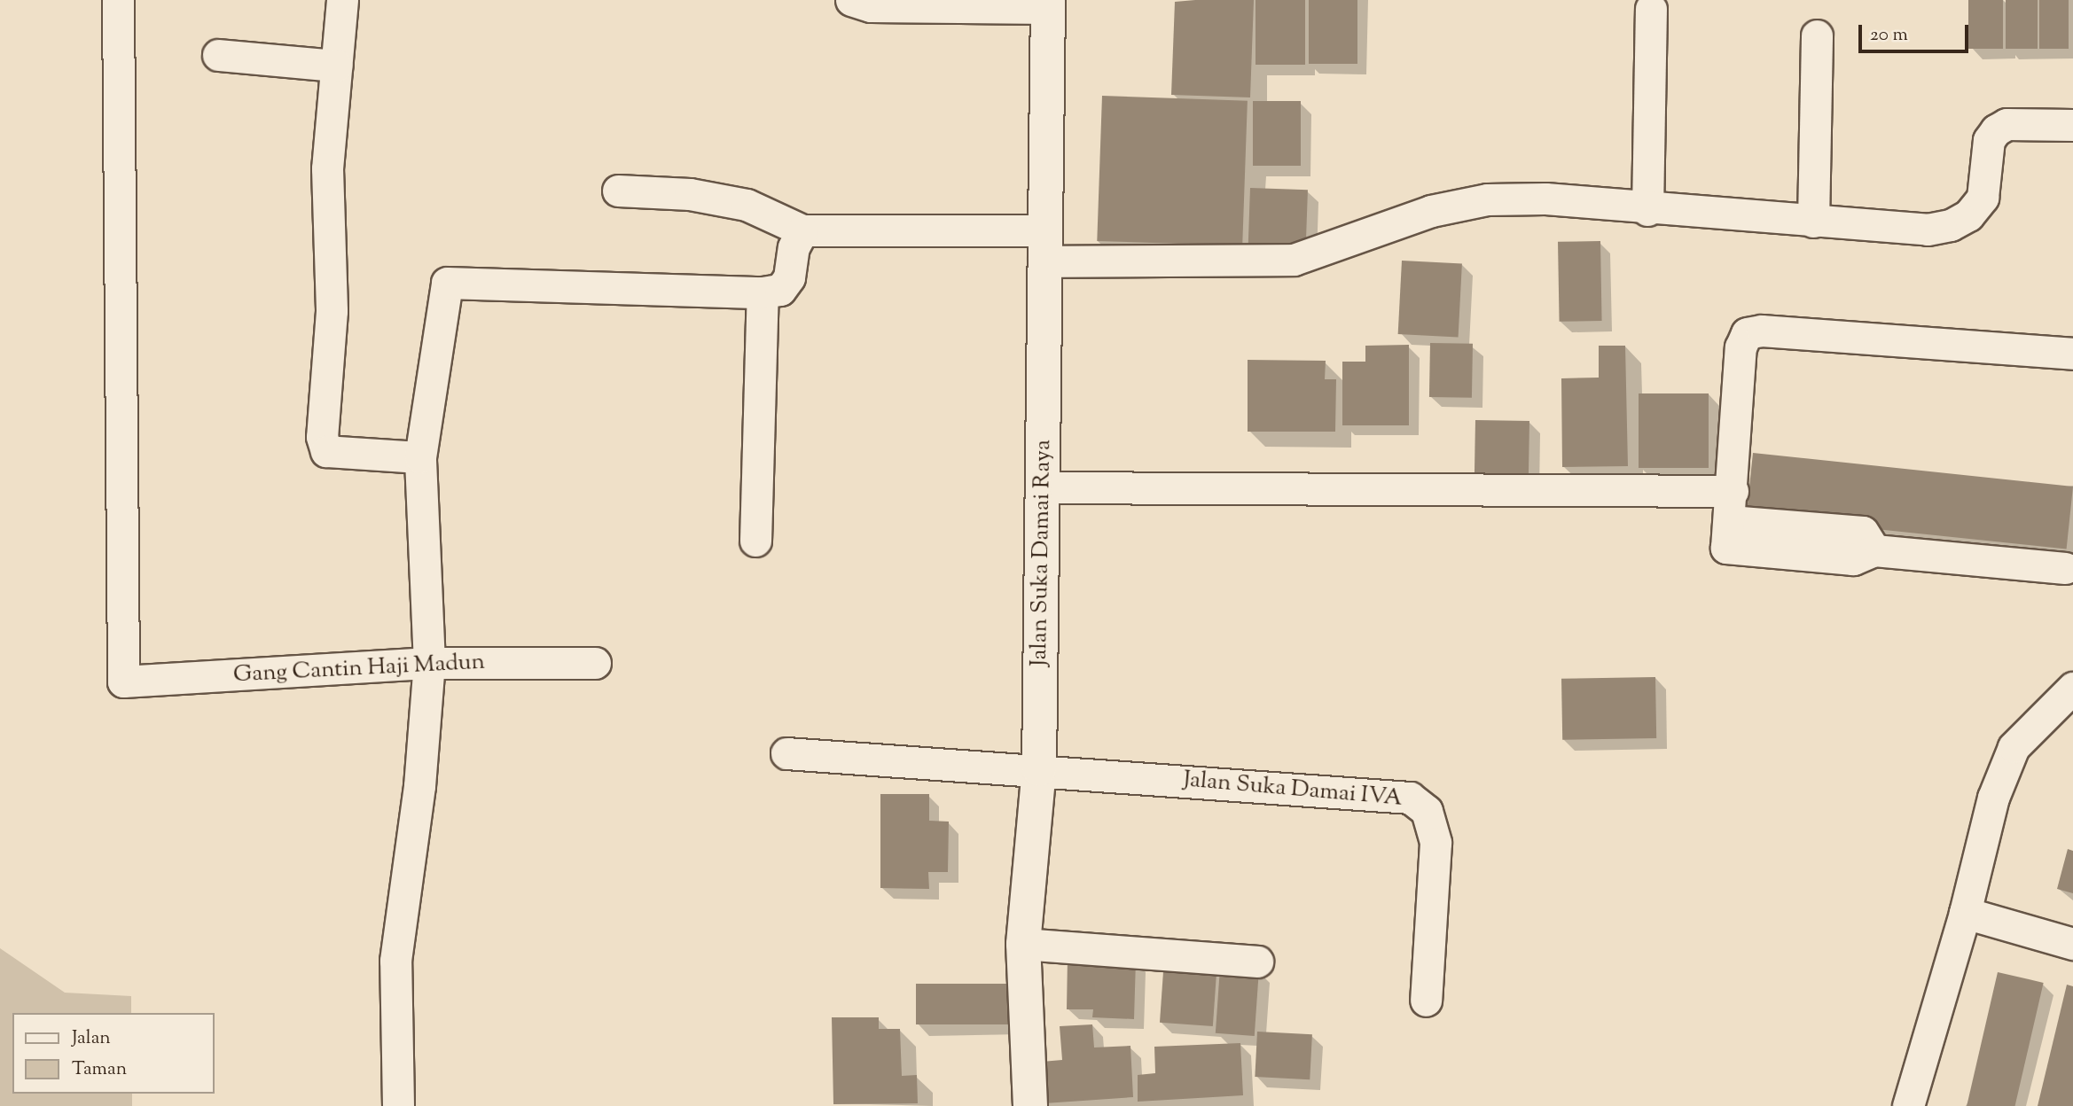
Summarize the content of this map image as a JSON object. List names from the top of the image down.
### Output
{
  "streets": {
    "street": ["Jalan Suka Damai Raya", "Gang Cantin Haji Madun", "Jalan Suka Damai IVA"]
  },
  "crossings": [
    ["Jalan Suka Damai Raya", "Jalan Suka Damai IVA"]
  ],
  "legend": ["Jalan", "Taman"],
  "scale_bar": "20 m"
}
